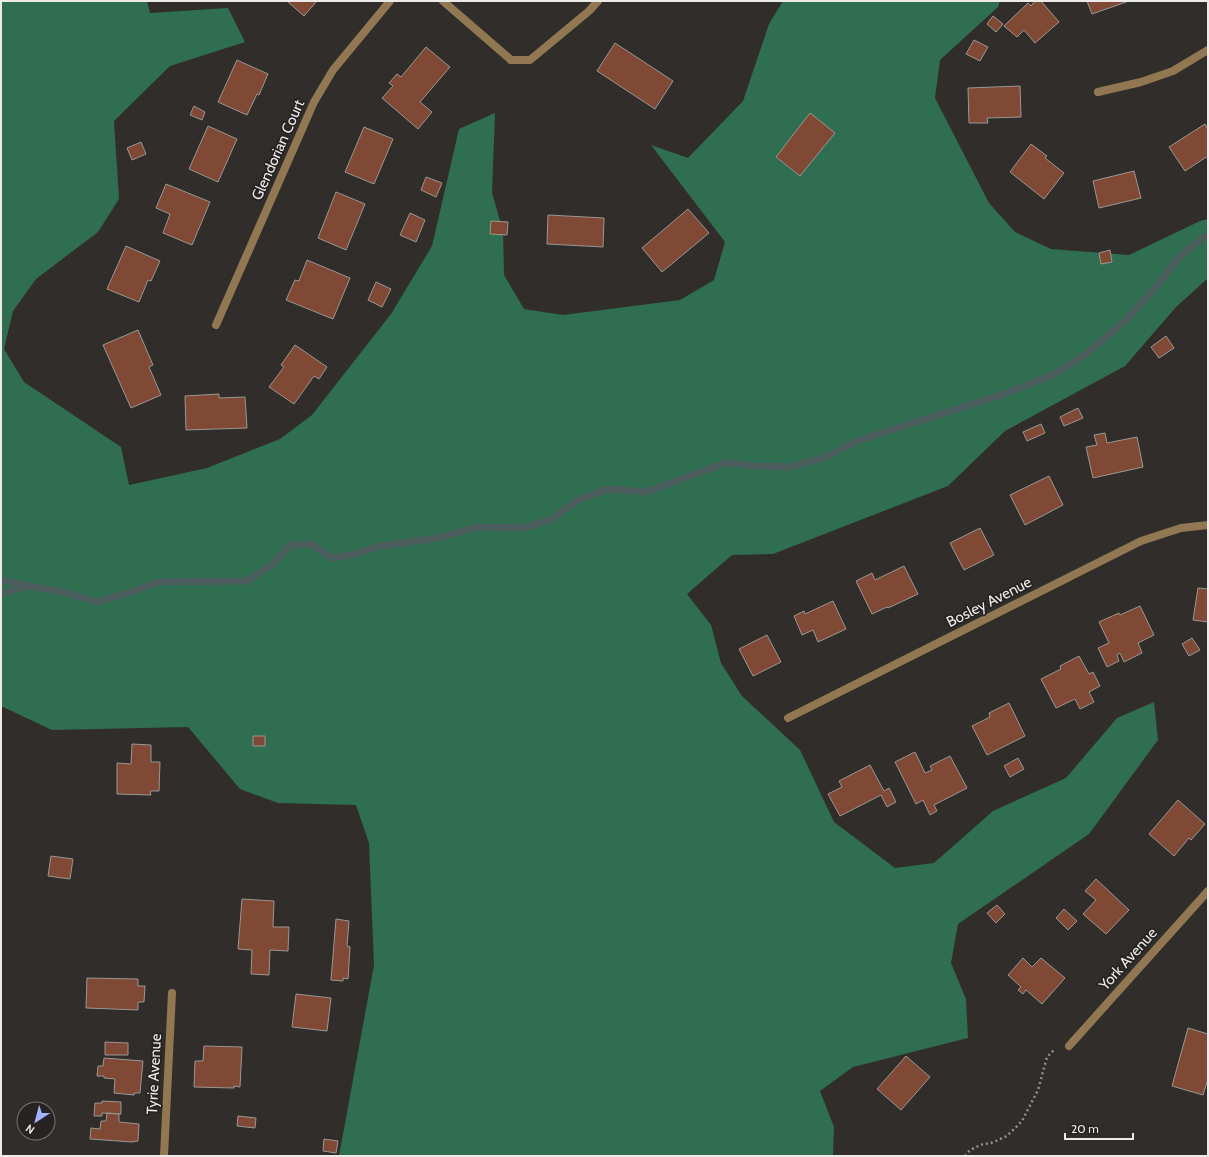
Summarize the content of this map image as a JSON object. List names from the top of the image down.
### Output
{
  "streets": {
    "street": [
      "Glendorian Court",
      "Bosley Avenue",
      "York Avenue",
      "Tyrie Avenue"
    ]
  },
  "scale_bar": "20 m",
  "north": "bottom left"
}
